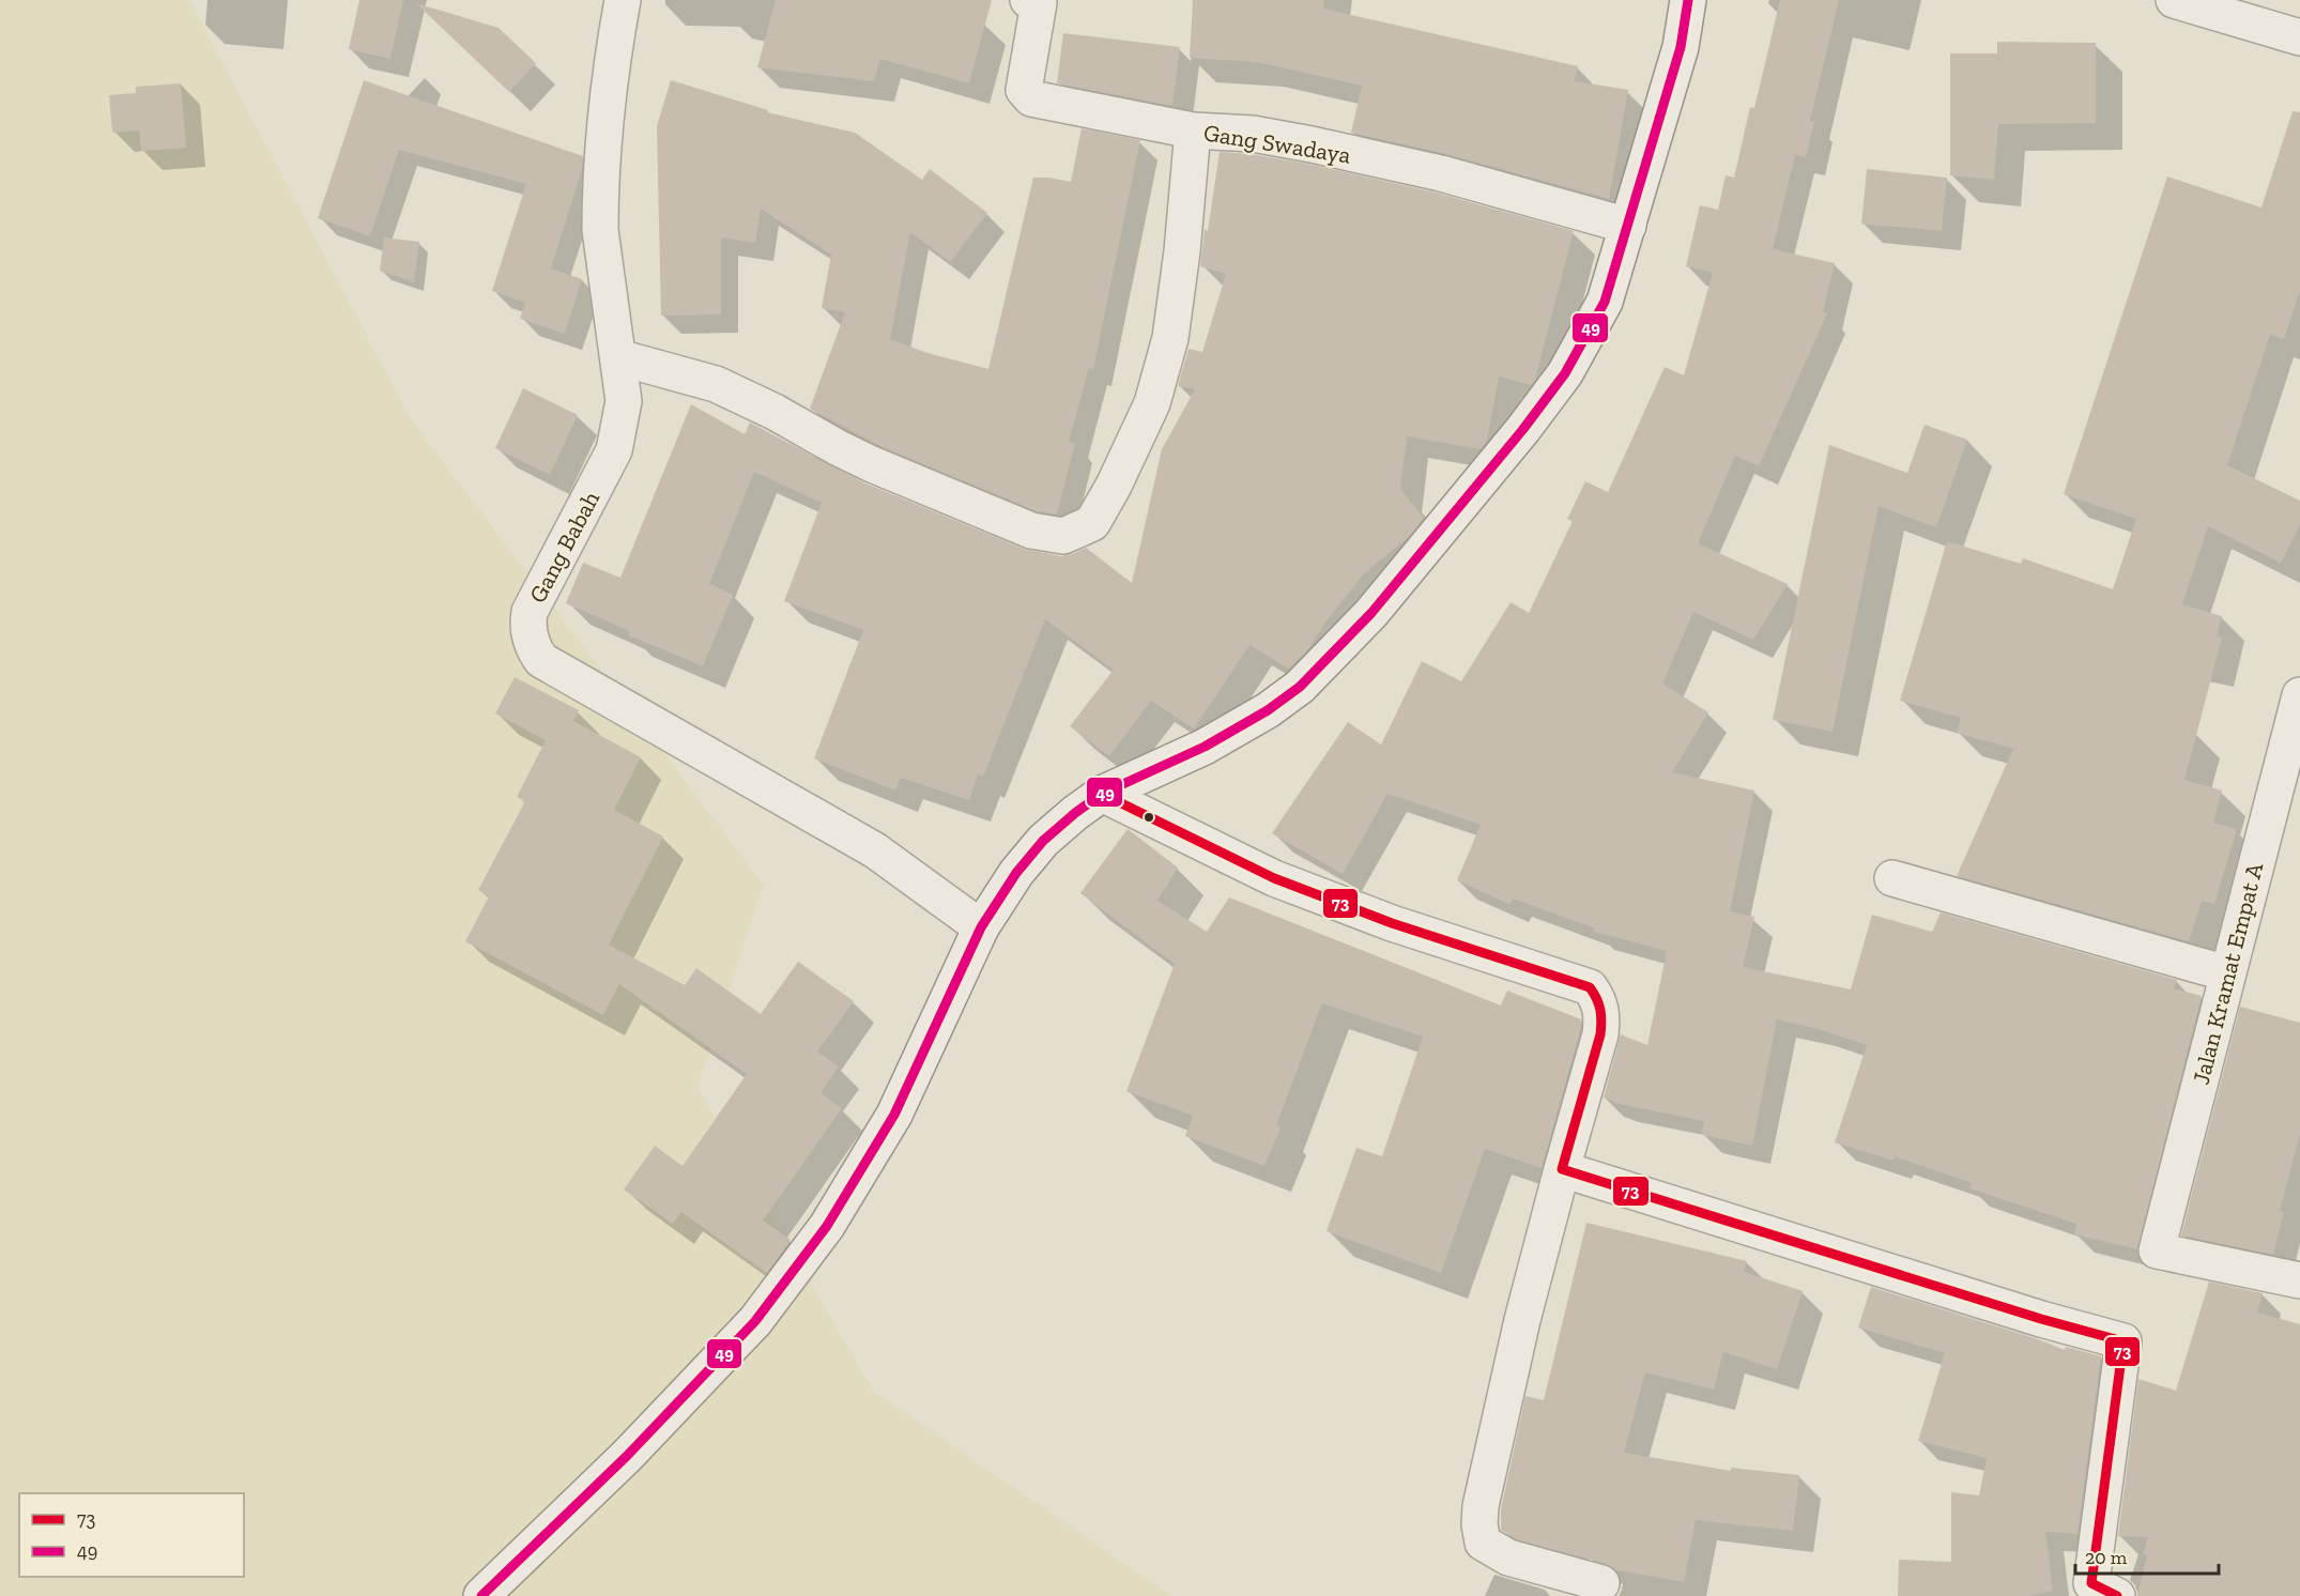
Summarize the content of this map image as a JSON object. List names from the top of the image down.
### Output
{
  "streets": {
    "street": ["Gang Swadaya", "Gang Babah", "Jalan Kramat Empat A"]
  },
  "lines": ["transit line 49", "transit line 73"],
  "legend": ["73", "49"],
  "scale_bar": "20 m"
}
